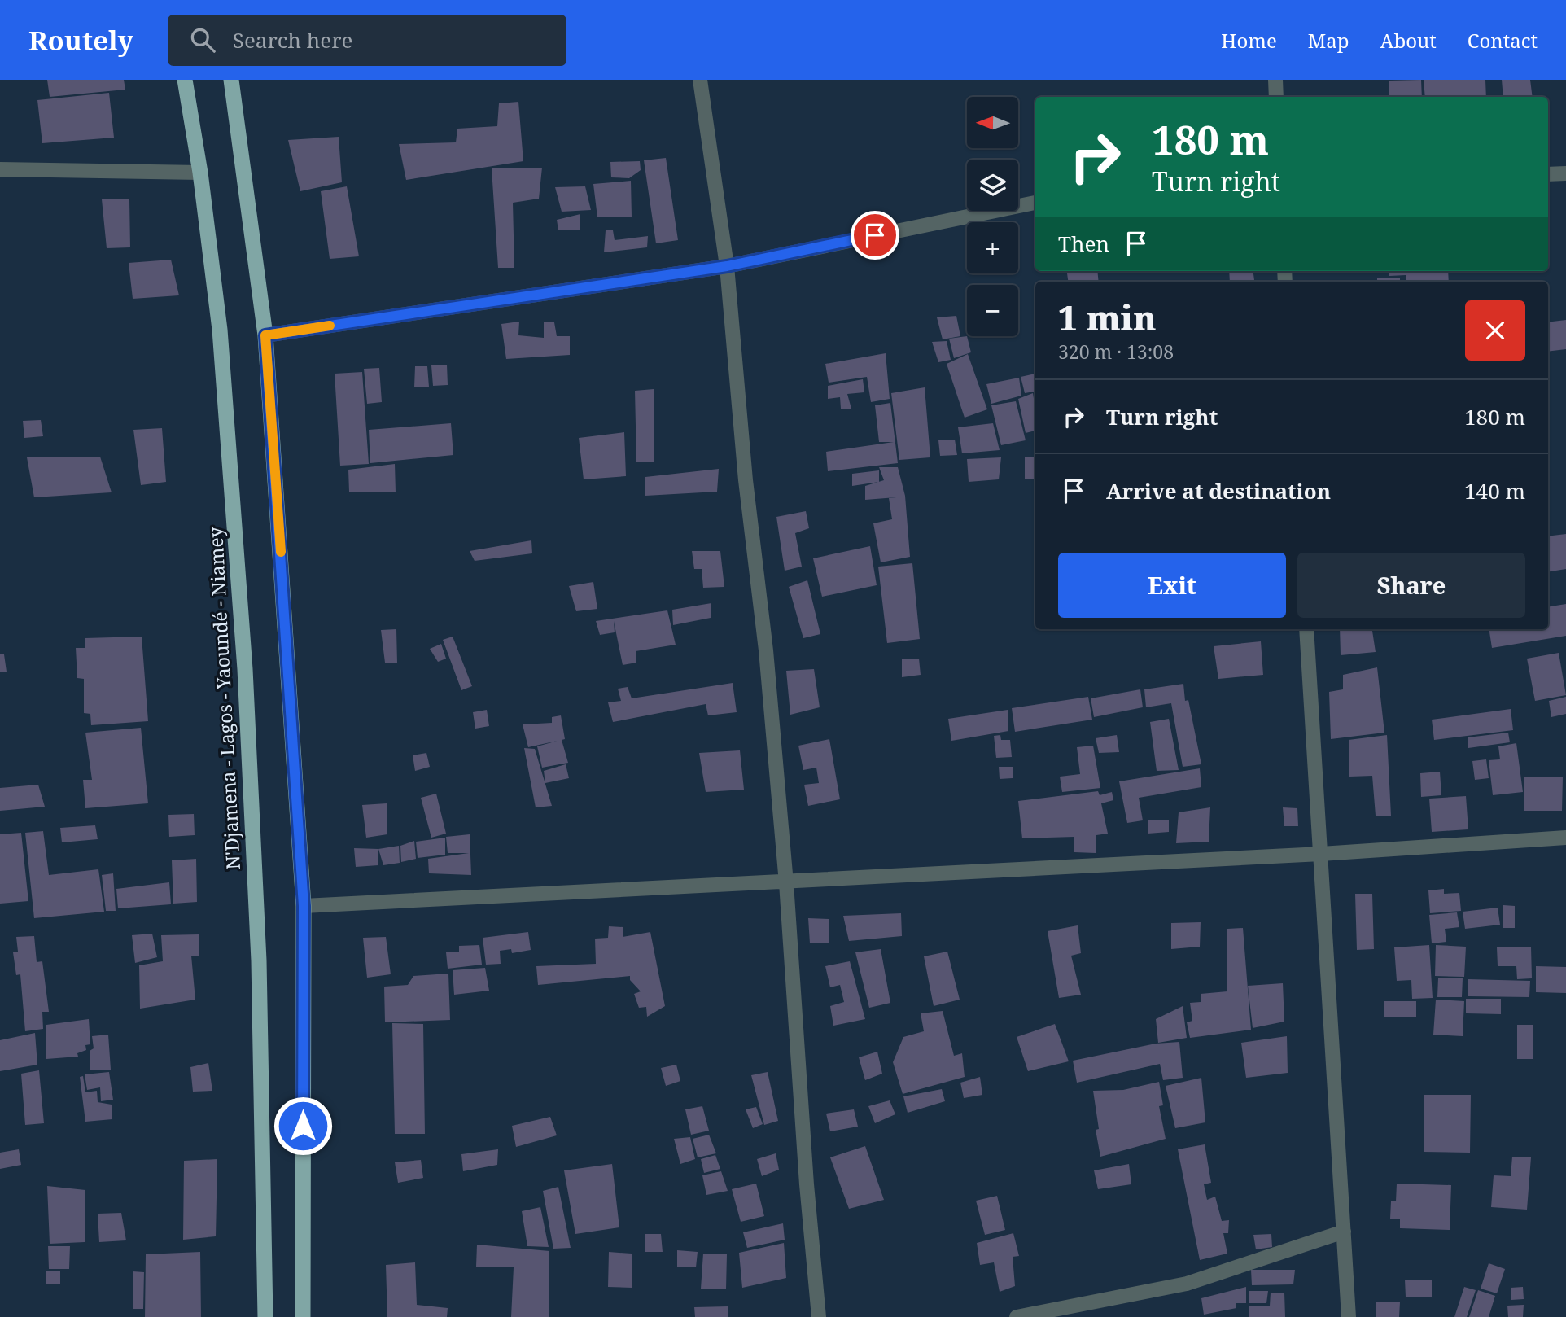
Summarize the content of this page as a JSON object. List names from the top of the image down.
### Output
{
  "streets": {
    "highway": ["N'Djamena - Lagos - Yaoundé - Niamey"]
  },
  "north": "left",
  "page": {
    "header": "Routely",
    "search": "Search here",
    "nav": [
      "Home",
      "Map",
      "About",
      "Contact"
    ],
    "map_buttons": ["+", "−"],
    "turn": ["180 m", "Turn right"],
    "then": "Then",
    "heading": ["1 min", "320 m · 13:08"],
    "list": [
      {
        "name": "Turn right",
        "value": "180 m"
      },
      {
        "name": "Arrive at destination",
        "value": "140 m"
      }
    ],
    "buttons": ["Exit", "Share"]
  }
}
